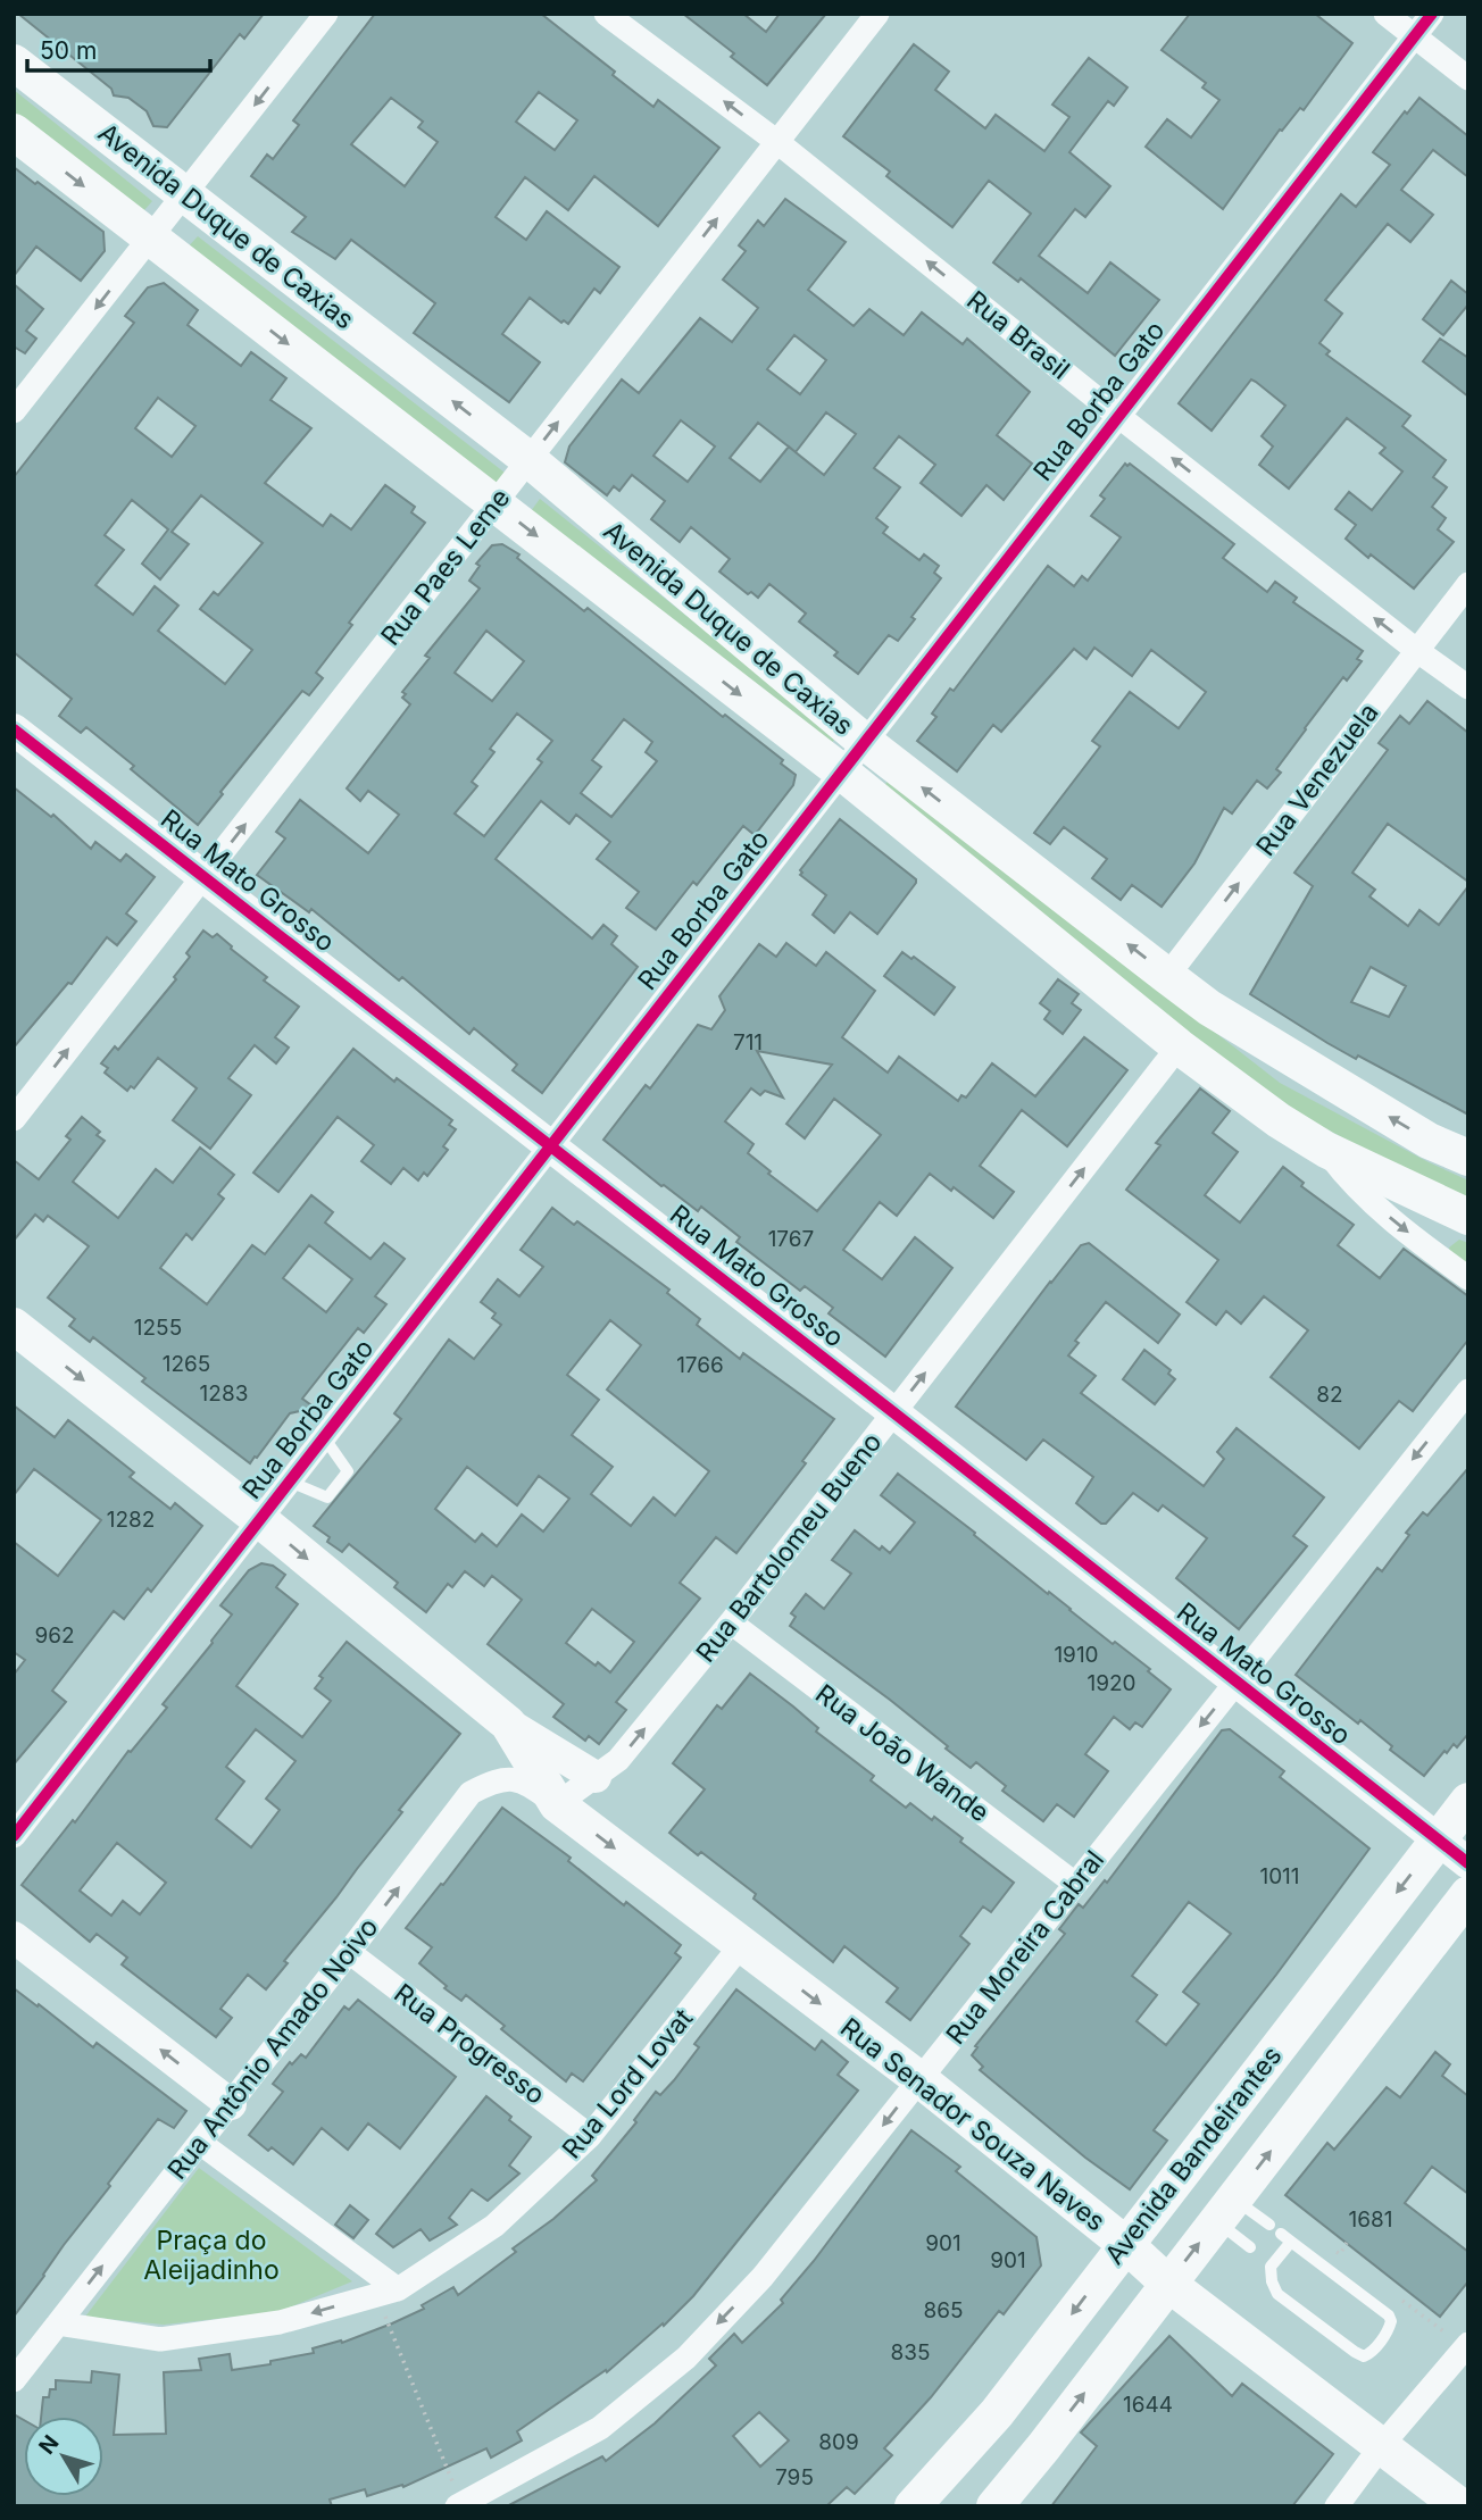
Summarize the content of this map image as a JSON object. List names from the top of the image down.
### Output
{
  "streets": {
    "main road": ["Avenida Duque de Caxias", "Rua Senador Souza Naves", "Avenida Bandeirantes"],
    "street": [
      "Rua Brasil",
      "Rua Borba Gato",
      "Rua Paes Leme",
      "Rua Venezuela",
      "Rua Mato Grosso",
      "Rua Bartolomeu Bueno",
      "Rua João Wande",
      "Rua Moreira Cabral",
      "Rua Progresso",
      "Rua Antônio Amado Noivo",
      "Rua Lord Lovat"
    ]
  },
  "crossings": [
    ["Avenida Duque de Caxias", "Rua Borba Gato"],
    ["Avenida Duque de Caxias", "Rua Paes Leme"],
    ["Avenida Duque de Caxias", "Rua Venezuela"],
    ["Avenida Duque de Caxias", "Rua Bartolomeu Bueno"],
    ["Rua Brasil", "Rua Borba Gato"],
    ["Rua Brasil", "Rua Paes Leme"],
    ["Rua Brasil", "Rua Venezuela"],
    ["Rua Borba Gato", "Rua Mato Grosso"],
    ["Rua Borba Gato", "Rua Senador Souza Naves"],
    ["Rua Paes Leme", "Rua Mato Grosso"],
    ["Rua Mato Grosso", "Rua Bartolomeu Bueno"],
    ["Rua Mato Grosso", "Rua Moreira Cabral"],
    ["Rua Mato Grosso", "Avenida Bandeirantes"],
    ["Rua Bartolomeu Bueno", "Rua João Wande"],
    ["Rua Bartolomeu Bueno", "Rua Antônio Amado Noivo"],
    ["Rua Bartolomeu Bueno", "Rua Senador Souza Naves"],
    ["Rua João Wande", "Rua Moreira Cabral"],
    ["Rua Moreira Cabral", "Rua Senador Souza Naves"],
    ["Rua Progresso", "Rua Antônio Amado Noivo"],
    ["Rua Progresso", "Rua Lord Lovat"],
    ["Rua Antônio Amado Noivo", "Rua Lord Lovat"],
    ["Rua Antônio Amado Noivo", "Rua Senador Souza Naves"],
    ["Rua Lord Lovat", "Rua Senador Souza Naves"],
    ["Rua Senador Souza Naves", "Avenida Bandeirantes"]
  ],
  "one_way": [
    "Rua Brasil",
    "Rua Paes Leme",
    "Rua Venezuela",
    "Rua Bartolomeu Bueno",
    "Rua Moreira Cabral",
    "Rua Antônio Amado Noivo",
    "Rua Lord Lovat",
    "Rua Senador Souza Naves"
  ],
  "parks": ["Praça do Aleijadinho"],
  "house_numbers": [
    "711",
    "1767",
    "1255",
    "1265",
    "1766",
    "1283",
    "82",
    "1282",
    "962",
    "1910",
    "1920",
    "1011",
    "1681",
    "901",
    "901",
    "865",
    "835",
    "1644",
    "809",
    "795"
  ],
  "scale_bar": "50 m",
  "north": "top left"
}
